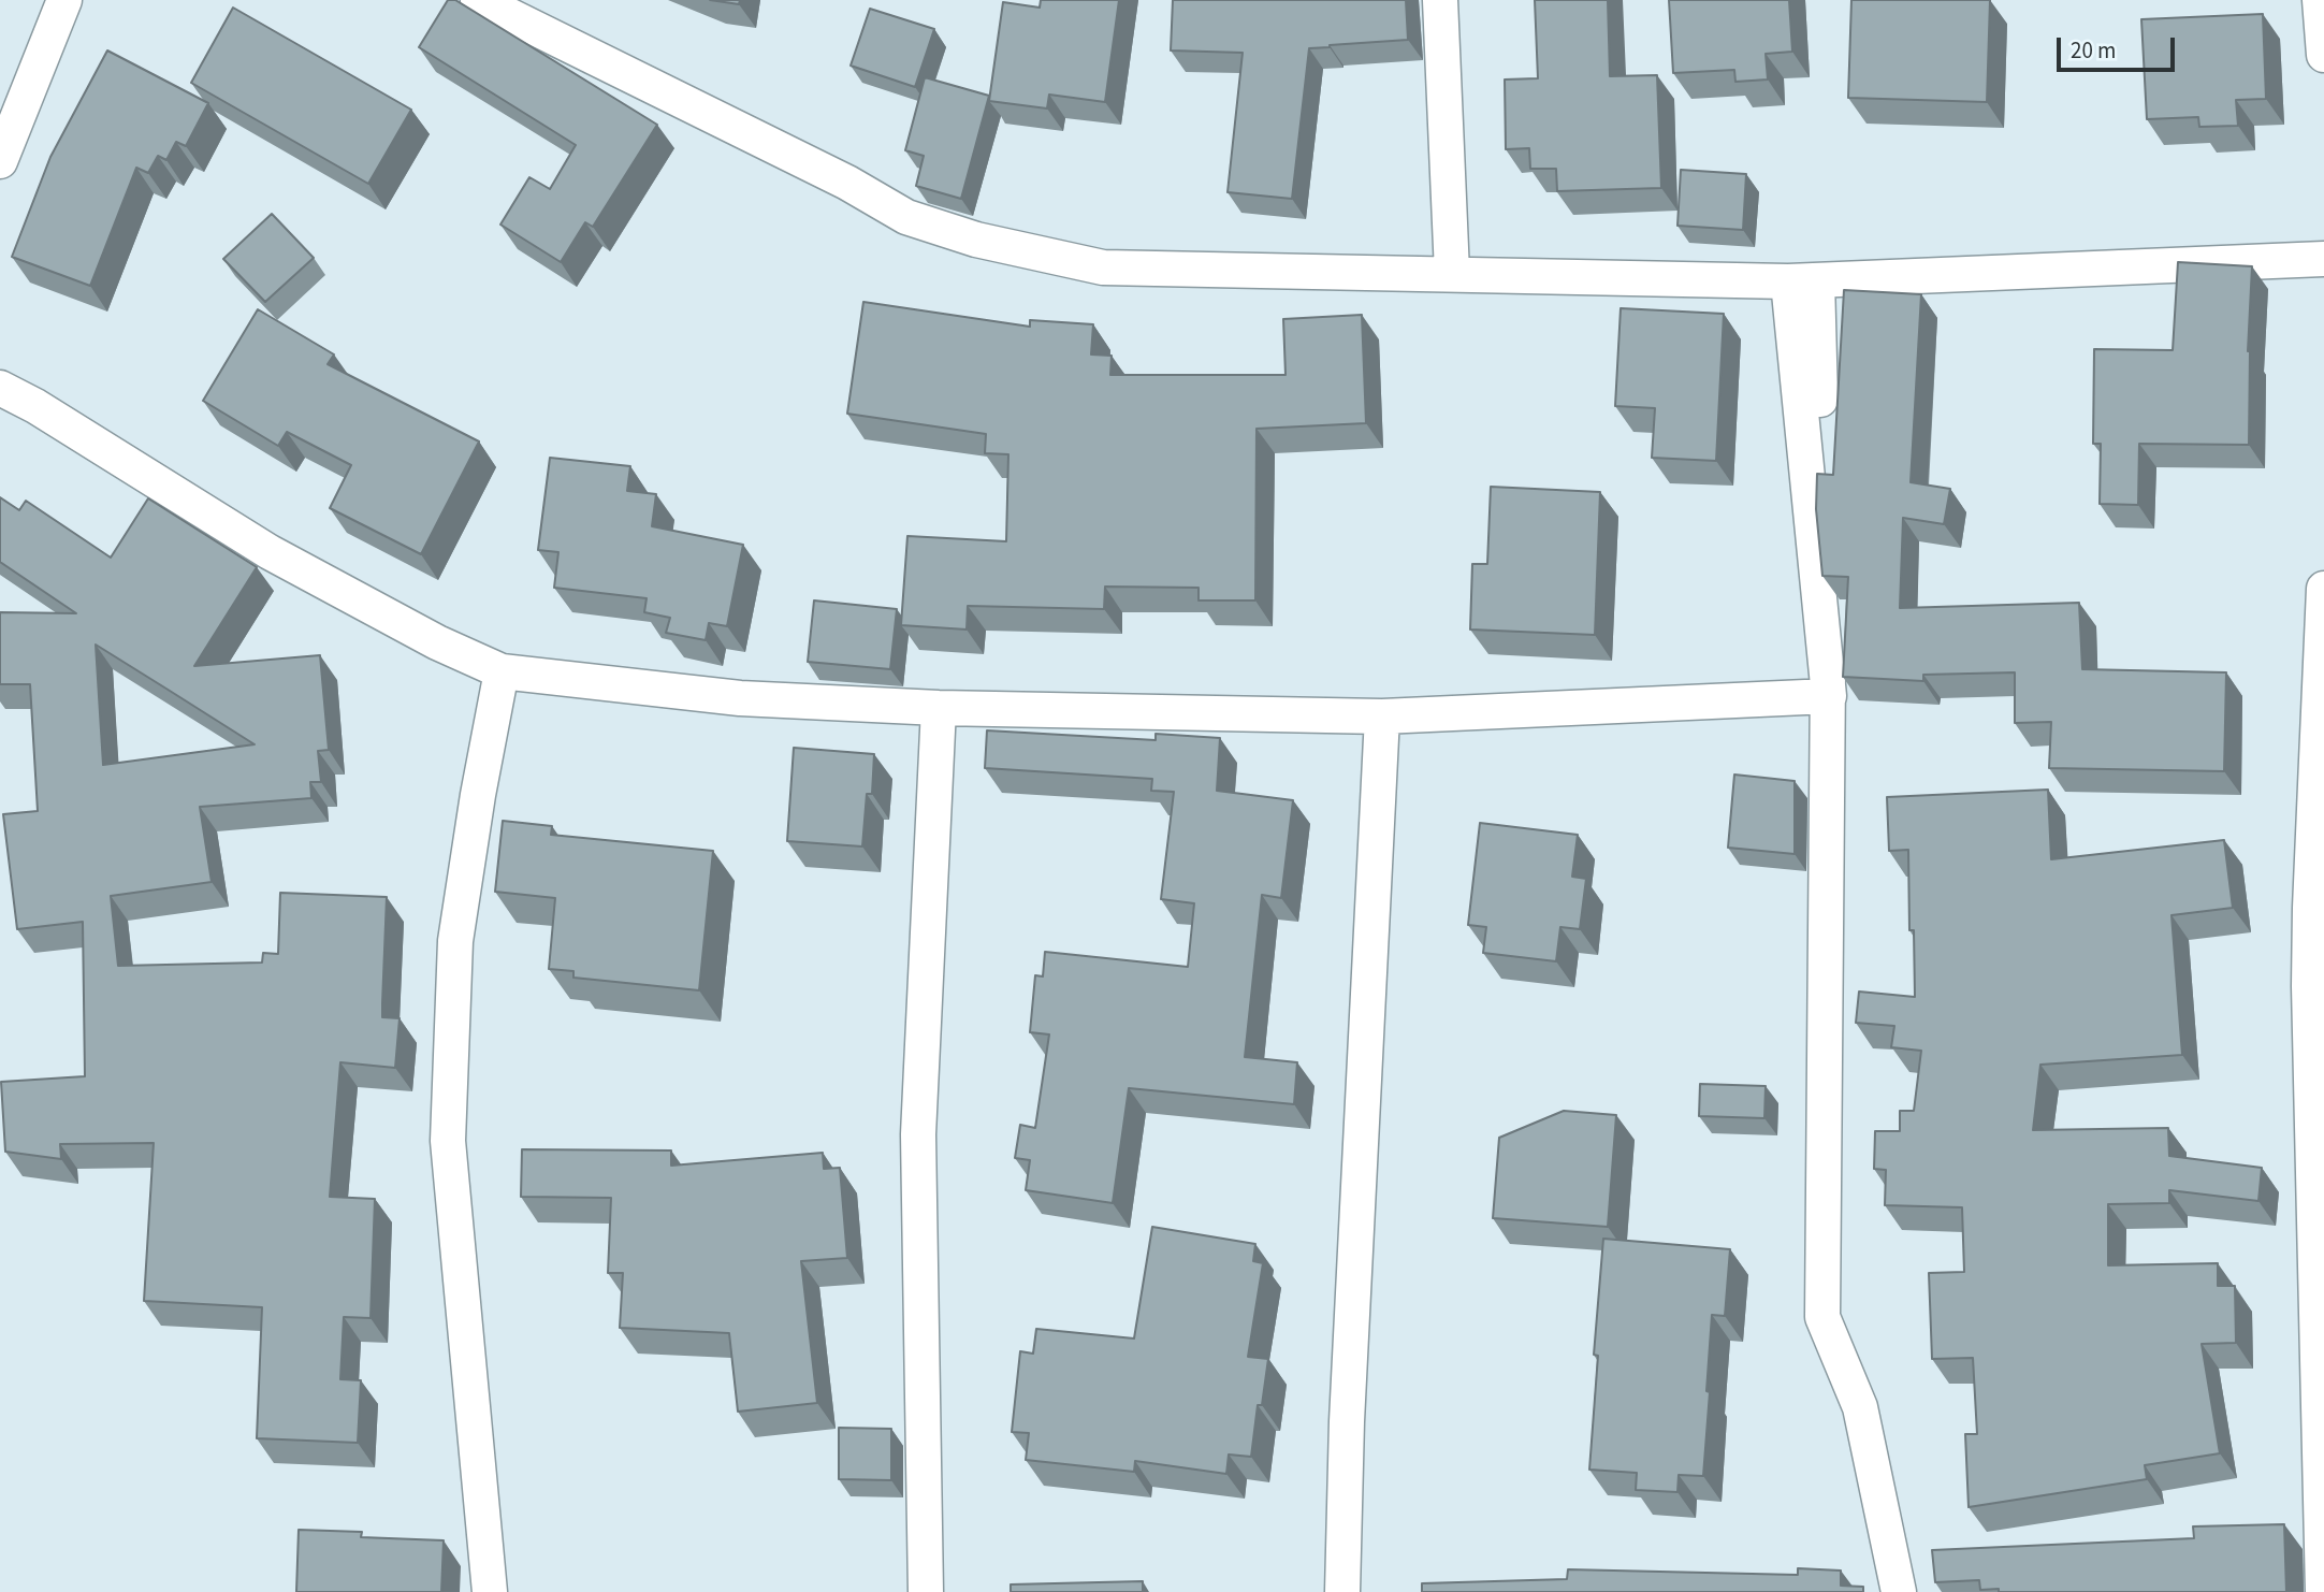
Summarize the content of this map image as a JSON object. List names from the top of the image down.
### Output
{
  "scale_bar": "20 m"
}
